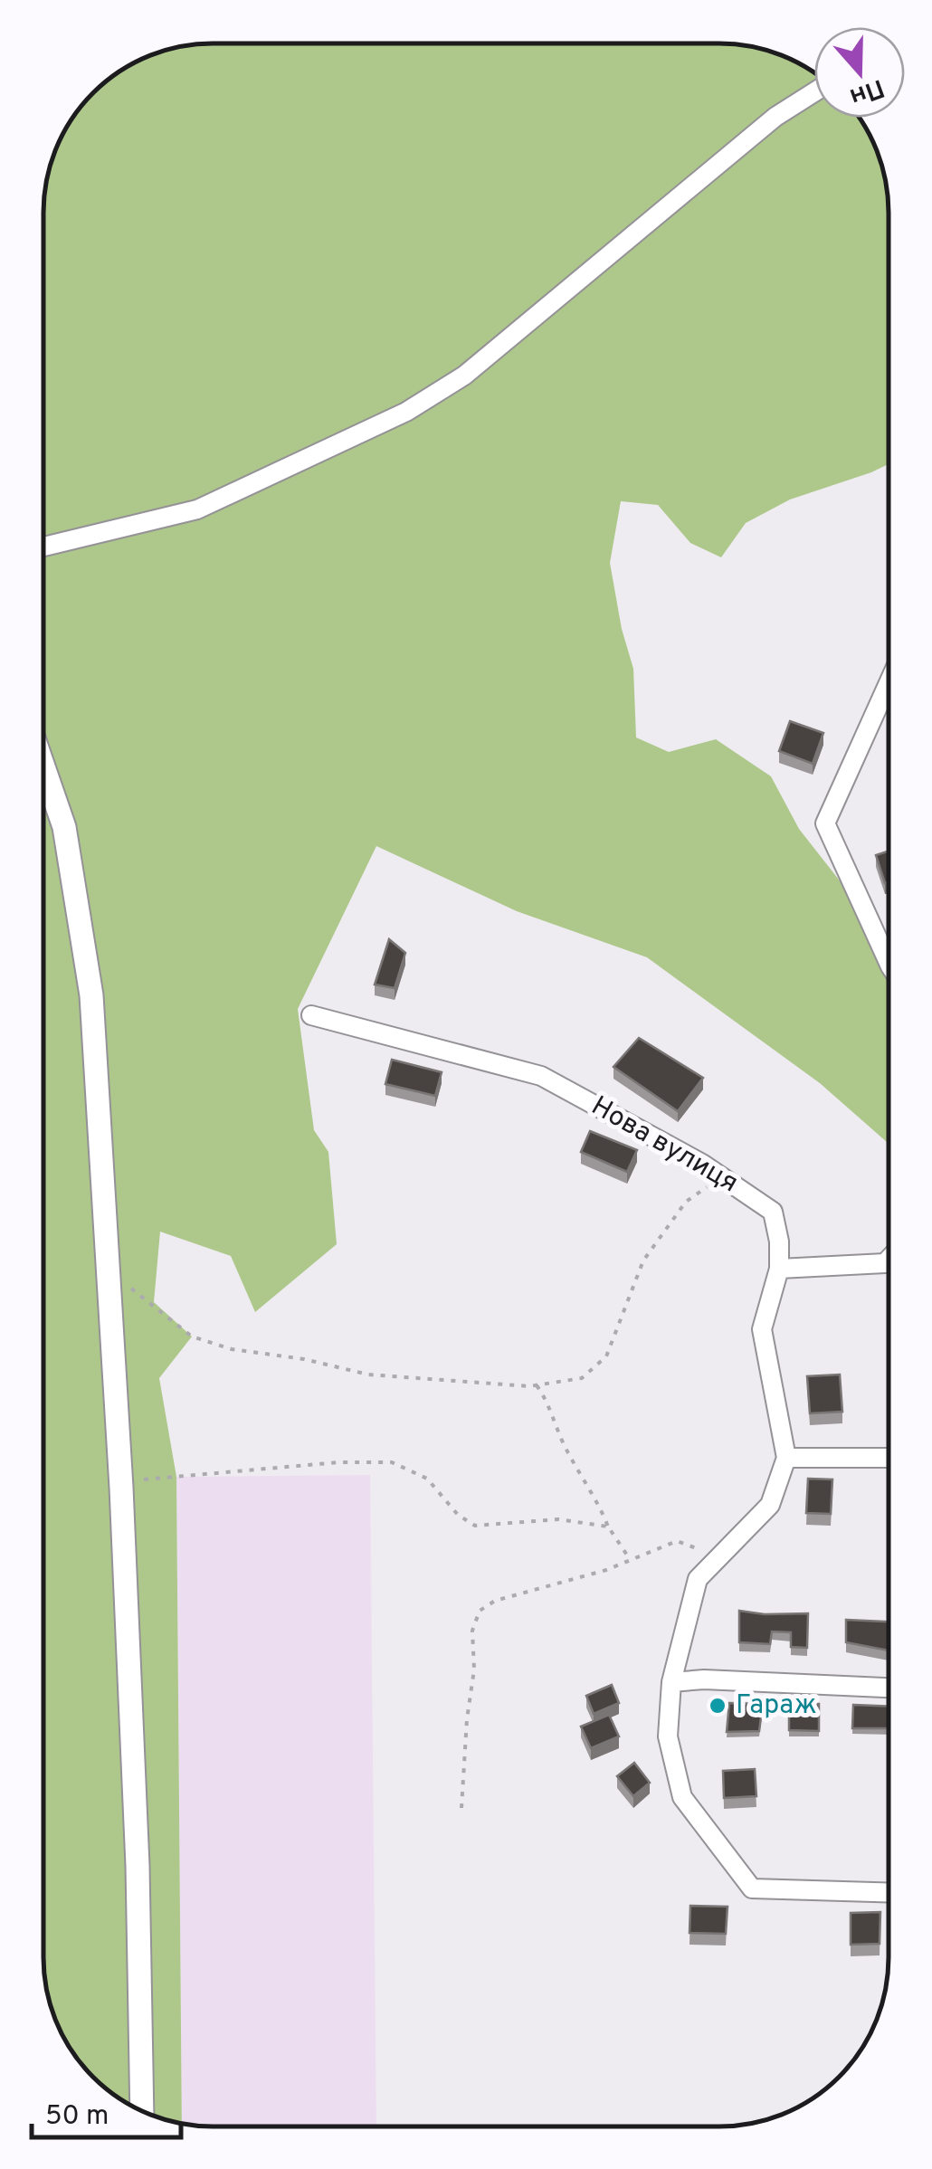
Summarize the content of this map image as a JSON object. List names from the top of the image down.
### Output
{
  "streets": {
    "street": ["Нова вулиця"]
  },
  "places": ["Гараж"],
  "scale_bar": "50 m",
  "north": "bottom"
}
